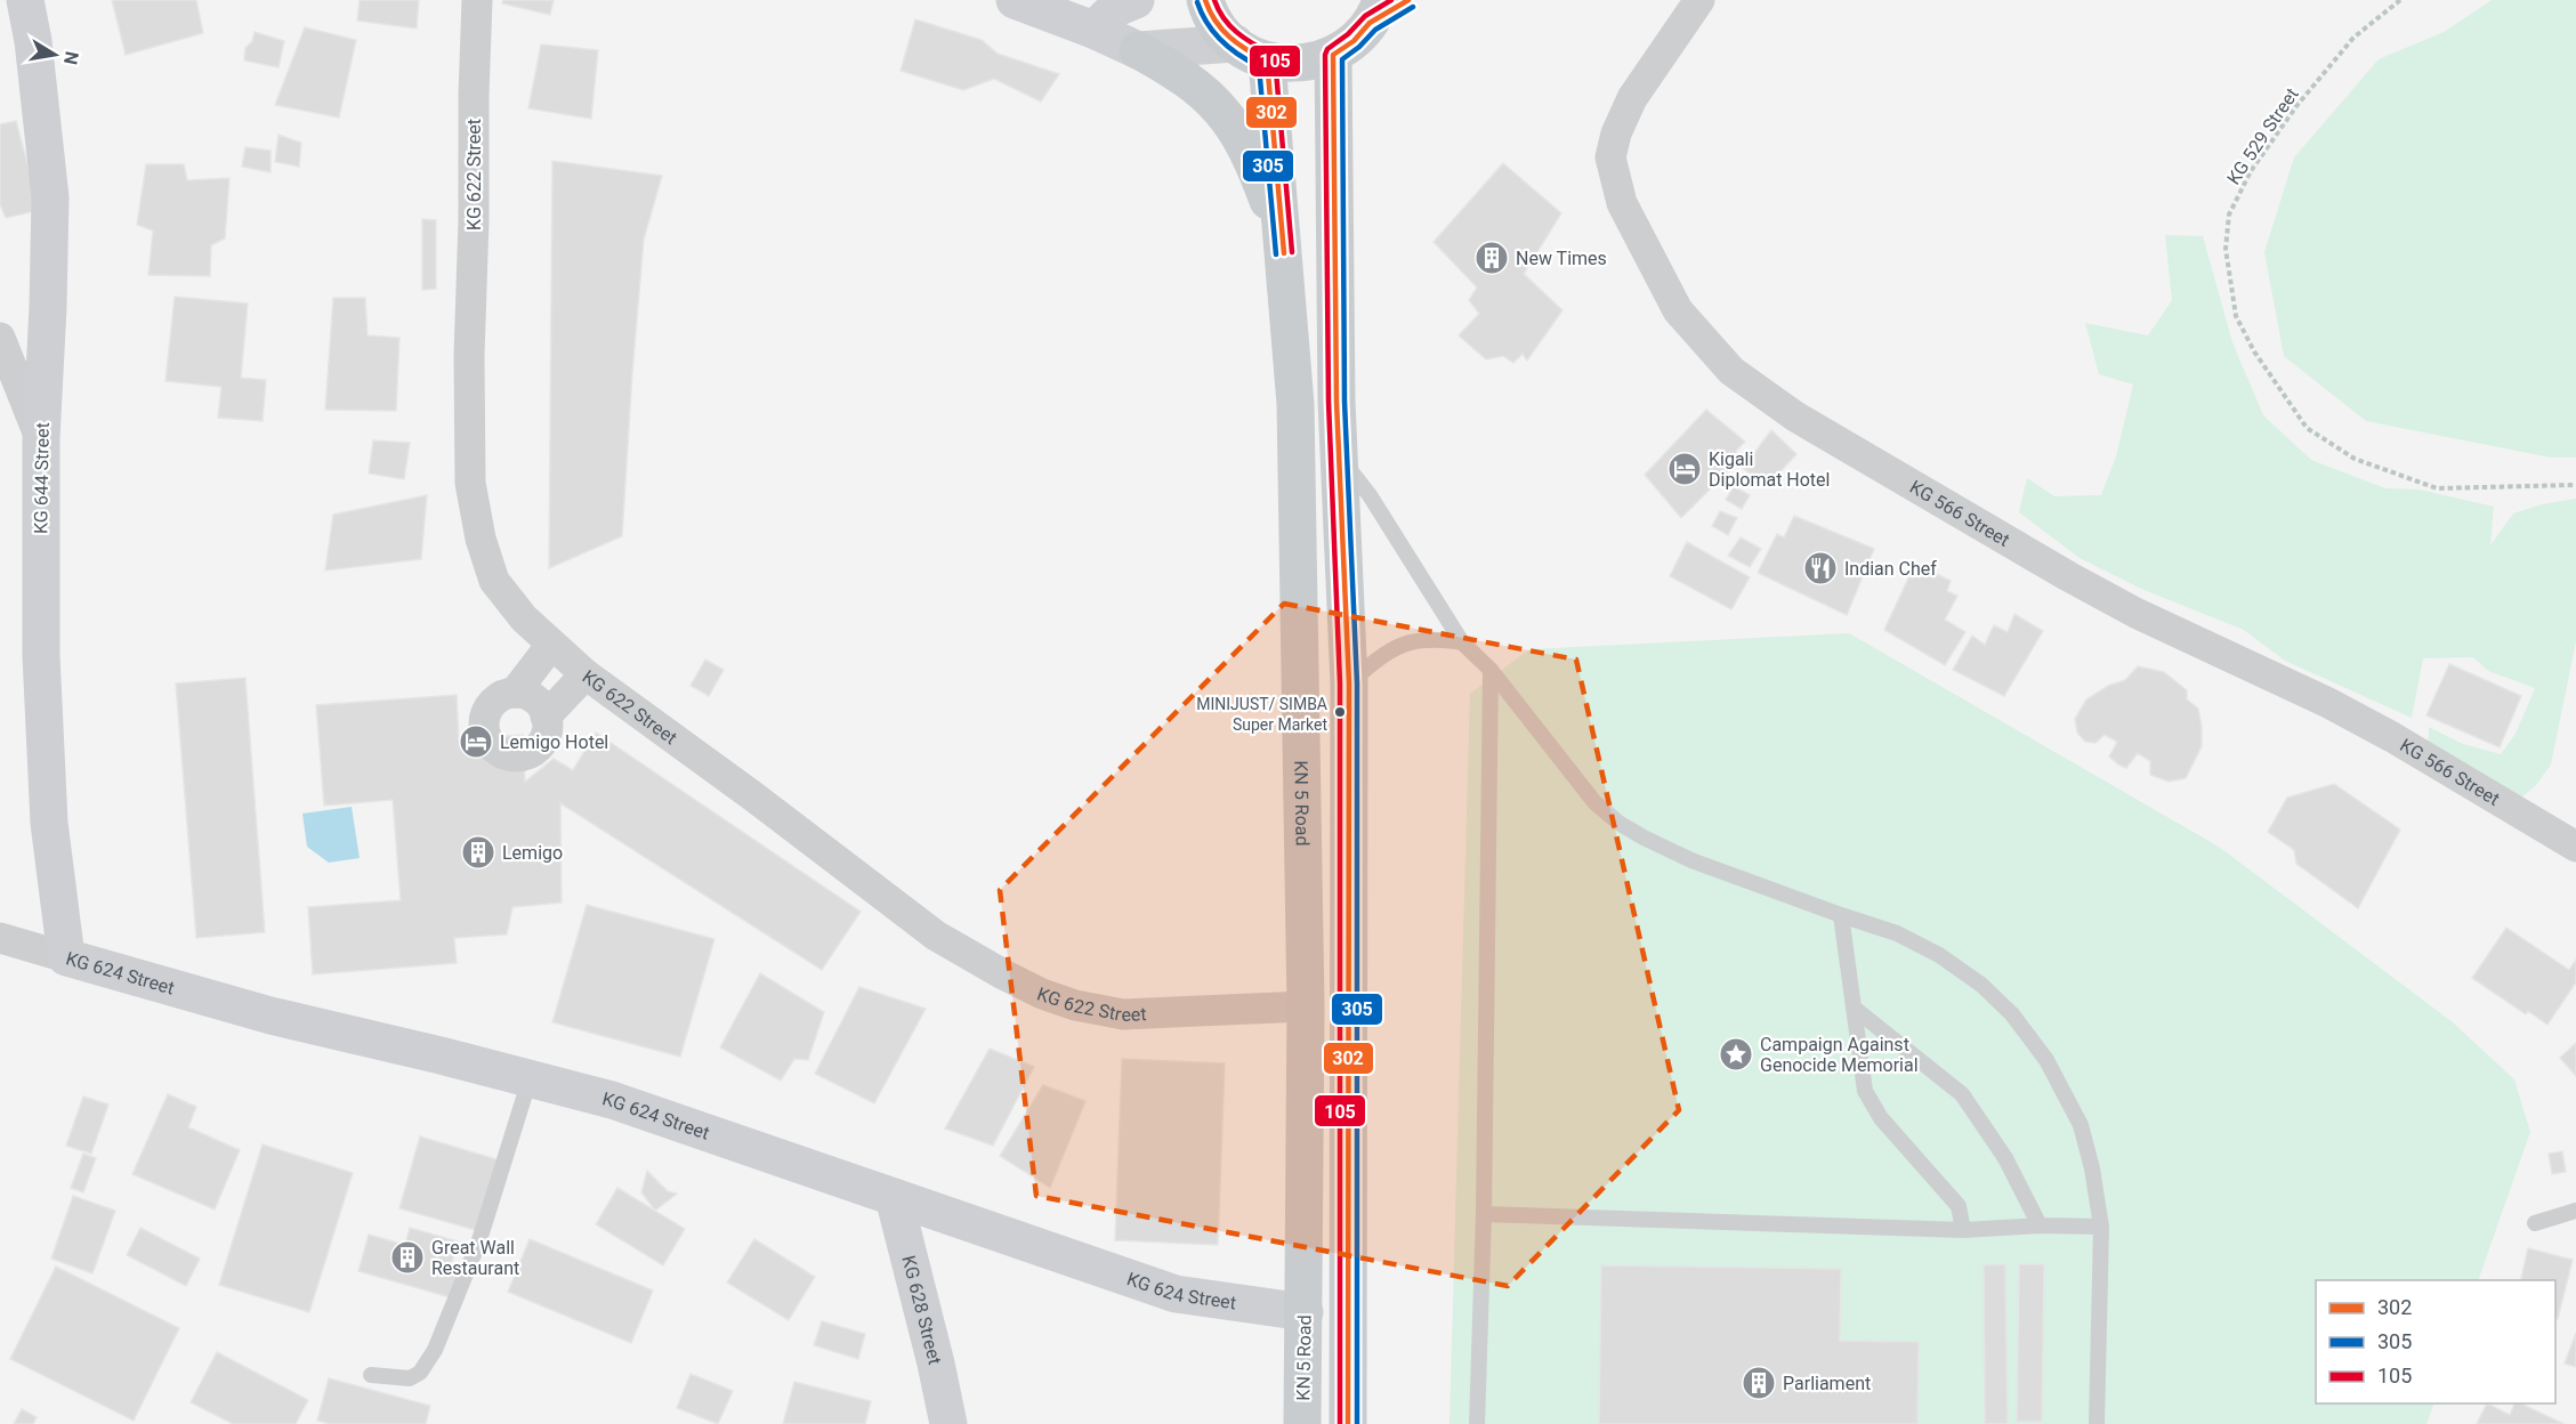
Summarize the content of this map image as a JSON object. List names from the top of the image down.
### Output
{
  "streets": {
    "main road": [
      "KG 644 Street",
      "KN 5 Road",
      "KG 624 Street",
      "KG 628 Street"
    ],
    "street": ["KG 622 Street", "KG 566 Street"],
    "path": ["KG 529 Street"]
  },
  "crossings": [
    ["KG 622 Street", "KN 5 Road"],
    ["KG 644 Street", "KG 624 Street"],
    ["KN 5 Road", "KG 624 Street"],
    ["KG 624 Street", "KG 628 Street"]
  ],
  "places": {
    "building": [
      "New Times",
      "Lemigo",
      "Great Wall Restaurant",
      "Parliament"
    ],
    "hotel": ["Kigali Diplomat Hotel", "Lemigo Hotel"],
    "restaurant": ["Indian Chef"],
    "other": ["MINIJUST/ SIMBA Super Market"],
    "place": ["Campaign Against Genocide Memorial"]
  },
  "lines": ["transit line 302", "transit line 105", "transit line 305"],
  "legend": ["302", "305", "105"],
  "north": "right"
}
